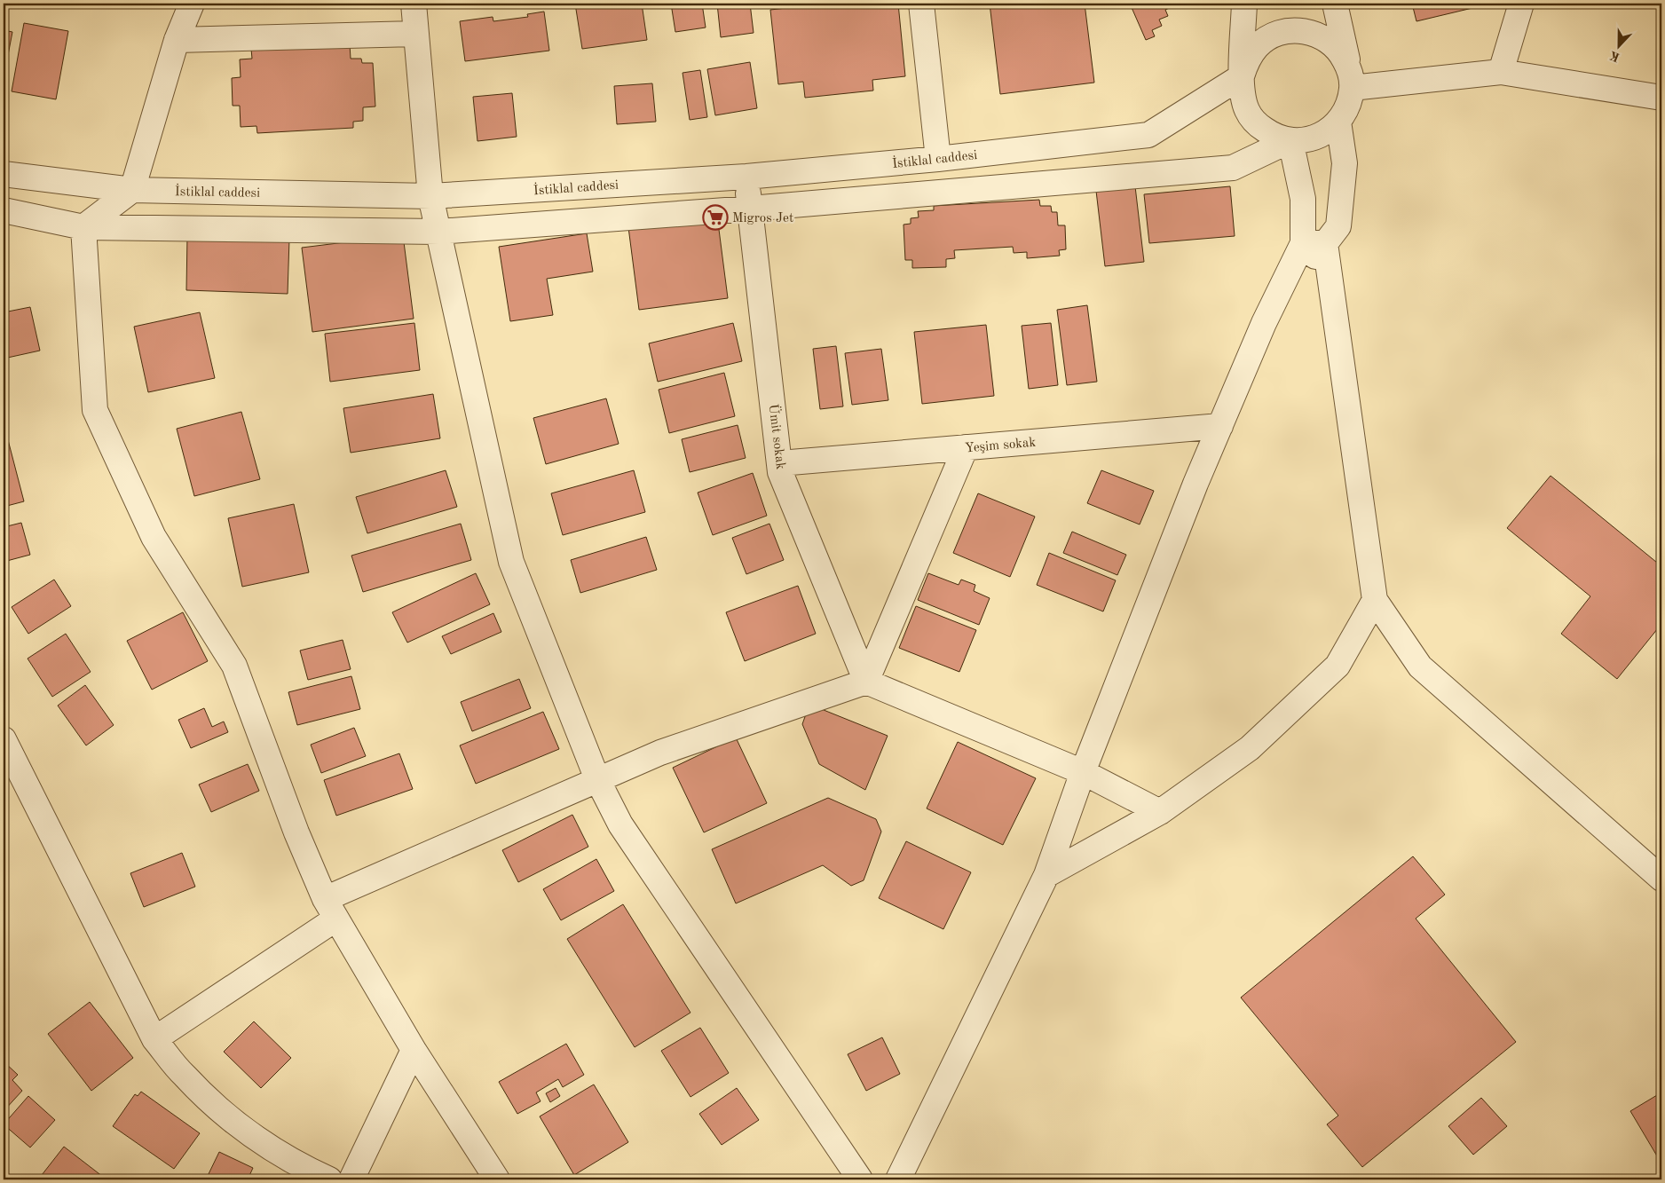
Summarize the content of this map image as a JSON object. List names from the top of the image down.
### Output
{
  "streets": {
    "street": ["İstiklal caddesi", "Ümit sokak", "Yeşim sokak"]
  },
  "crossings": [
    ["İstiklal caddesi", "Ümit sokak"],
    ["Ümit sokak", "Yeşim sokak"]
  ],
  "places": {
    "supermarket": ["Migros Jet"]
  },
  "north": "bottom"
}
